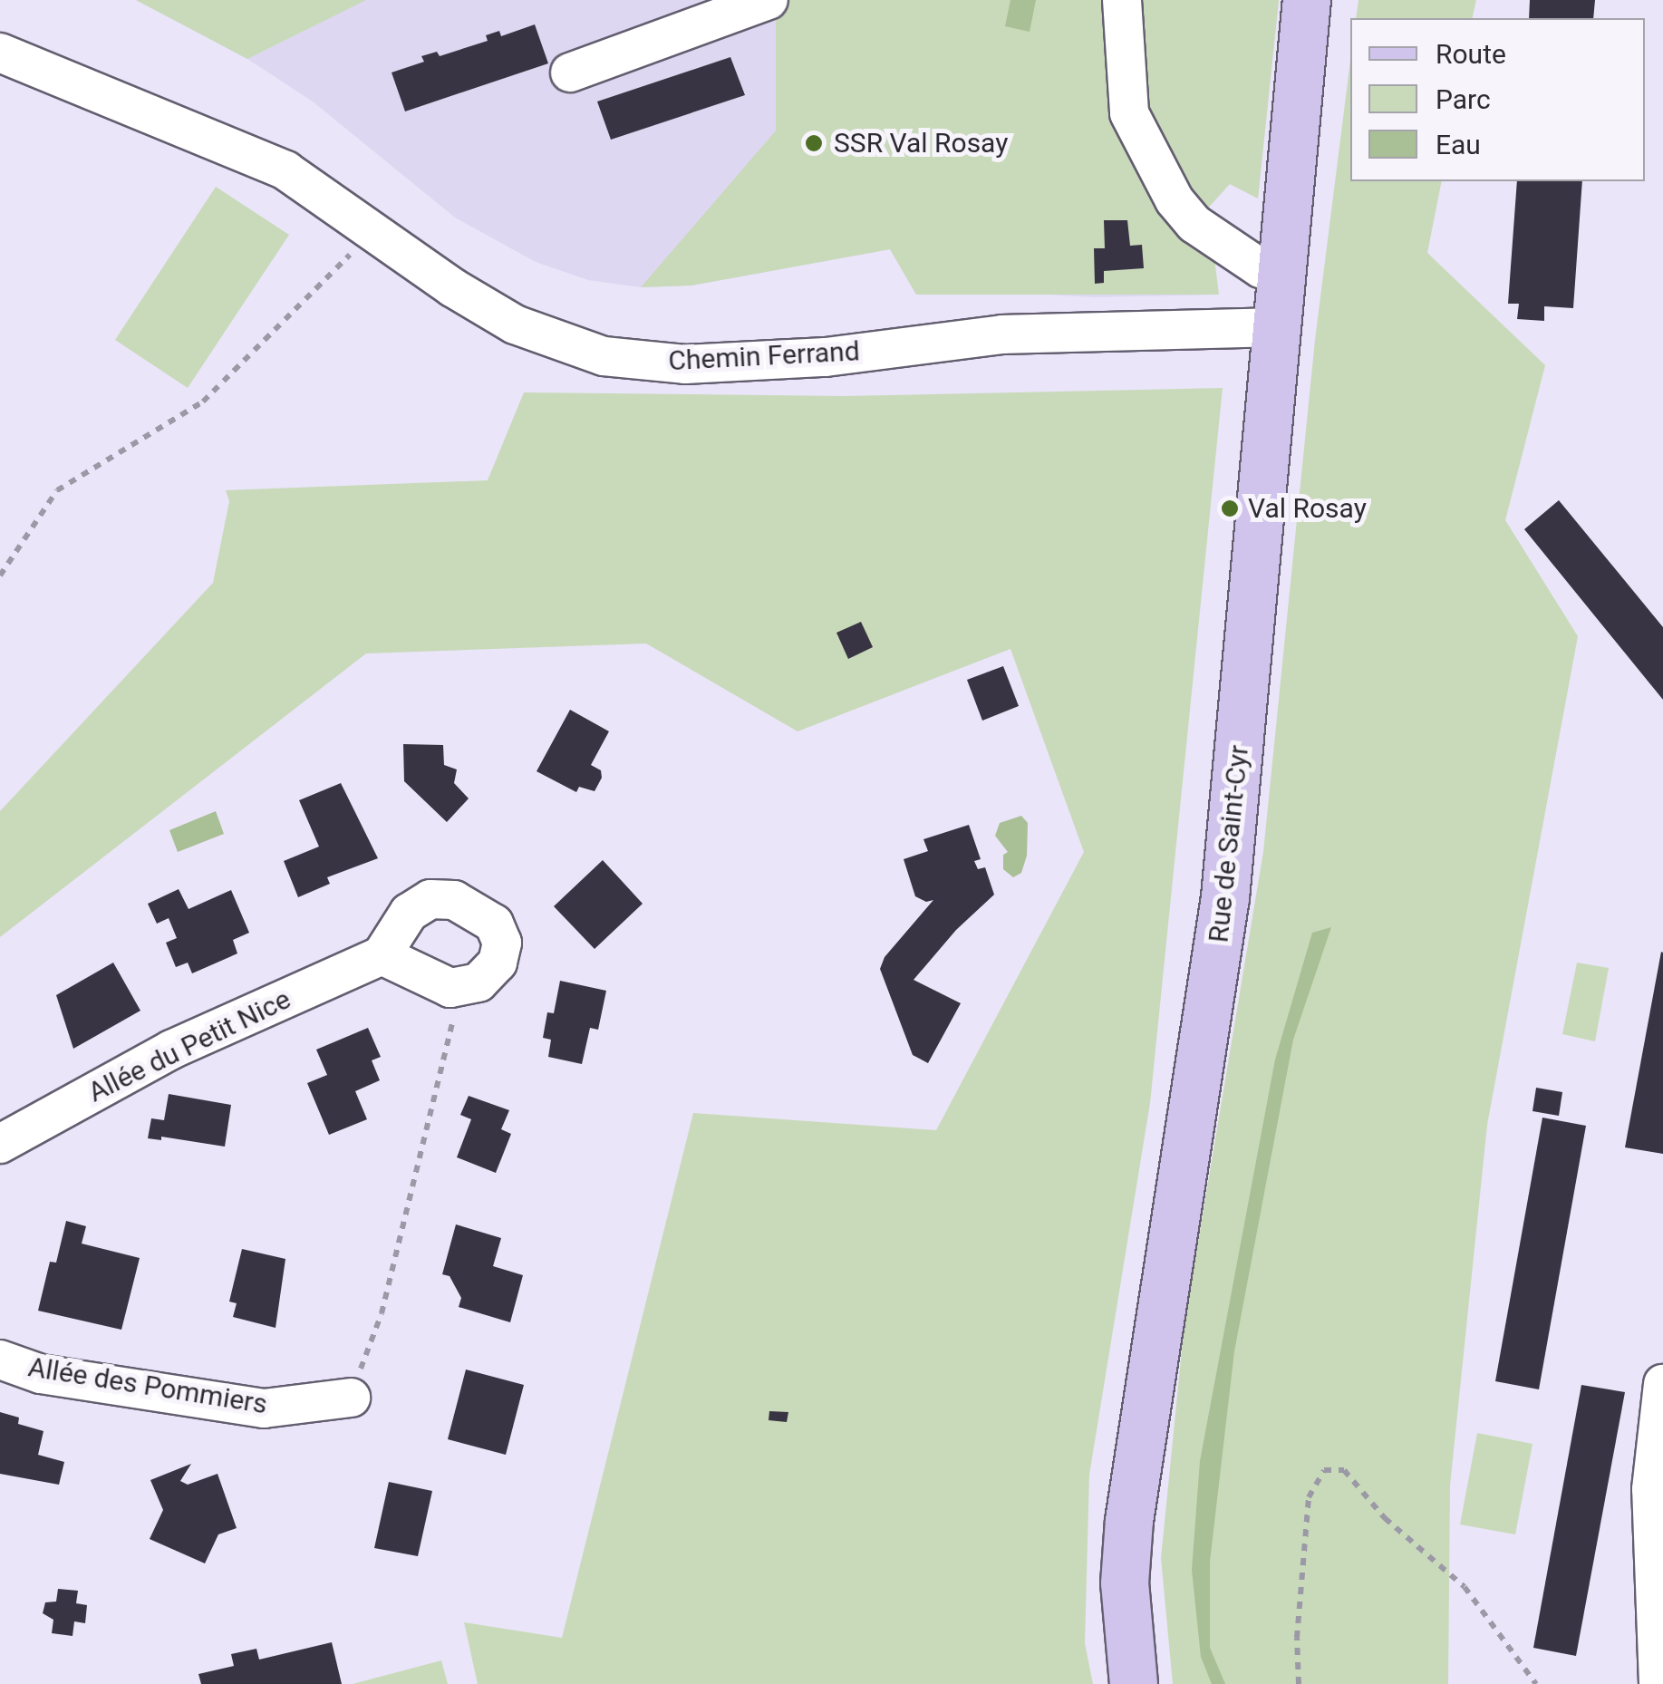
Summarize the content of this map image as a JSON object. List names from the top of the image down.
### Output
{
  "streets": {
    "main road": ["Rue de Saint-Cyr"],
    "street": ["Chemin Ferrand", "Allée du Petit Nice", "Allée des Pommiers"]
  },
  "crossings": [
    ["Chemin Ferrand", "Rue de Saint-Cyr"]
  ],
  "places": ["SSR Val Rosay", "Val Rosay"],
  "legend": ["Route", "Parc", "Eau"]
}
